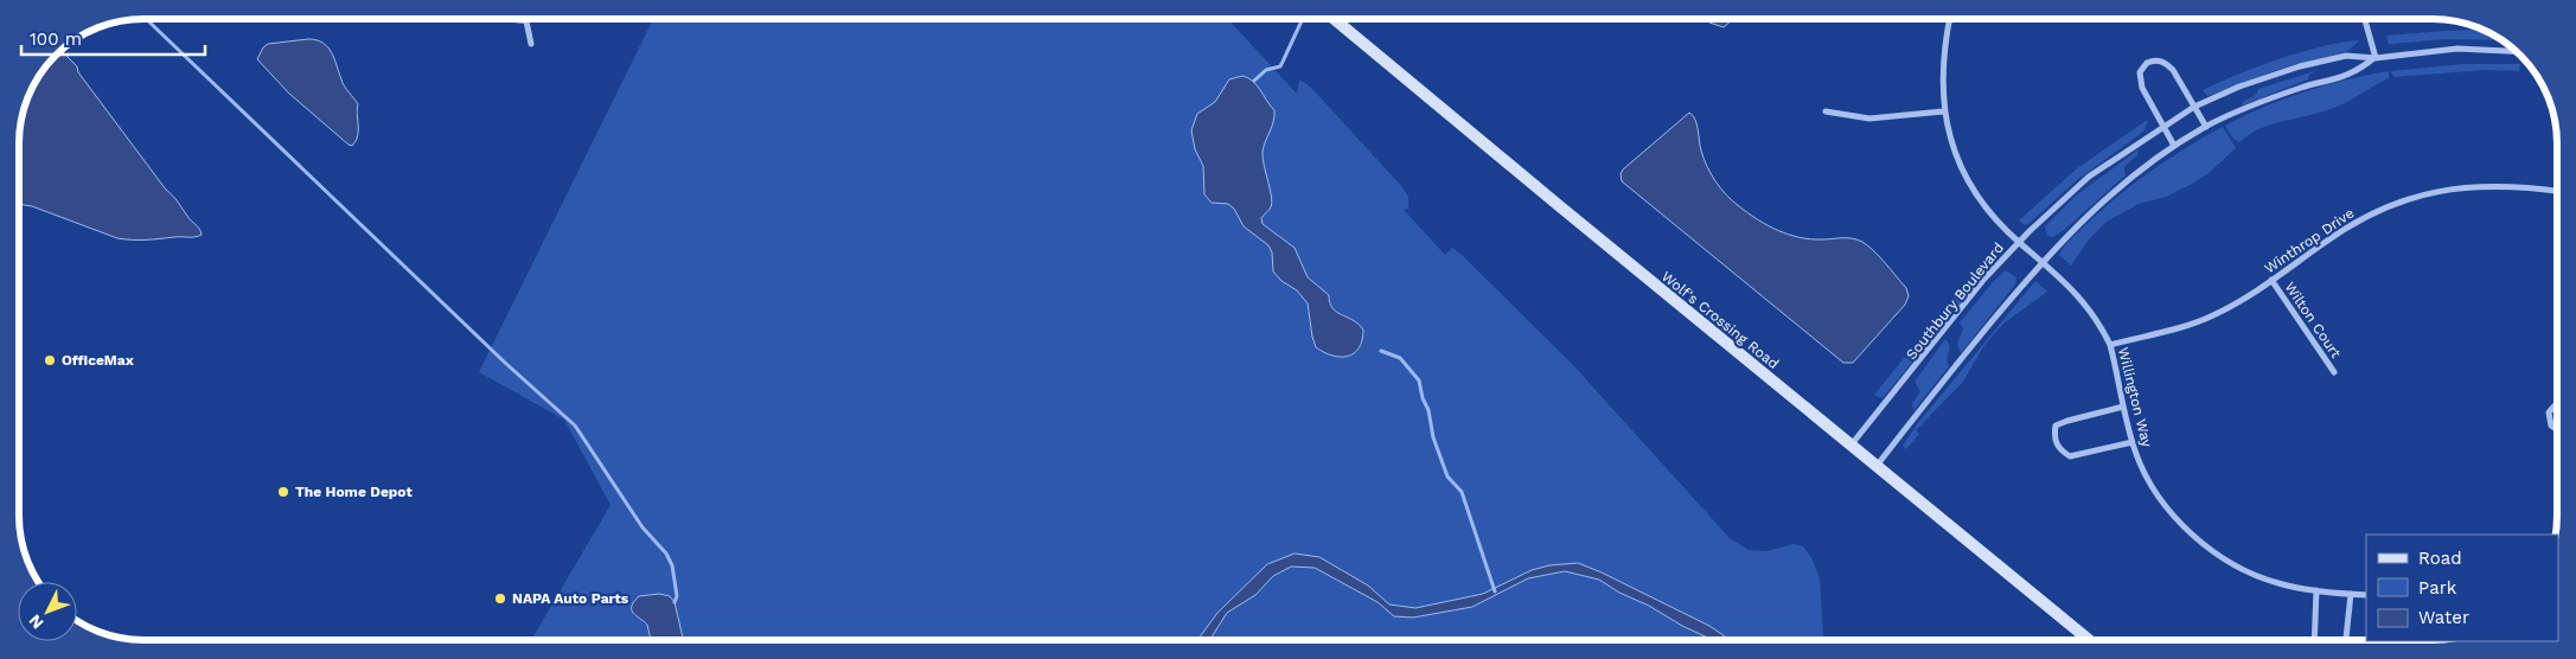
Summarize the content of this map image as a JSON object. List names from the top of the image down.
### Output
{
  "streets": {
    "main road": ["Wolf's Crossing Road"],
    "street": [
      "Winthrop Drive",
      "Southbury Boulevard",
      "Wilton Court",
      "Willington Way"
    ]
  },
  "crossings": [
    ["Winthrop Drive", "Wilton Court"],
    ["Winthrop Drive", "Willington Way"],
    ["Southbury Boulevard", "Wolf's Crossing Road"],
    ["Southbury Boulevard", "Willington Way"]
  ],
  "places": ["OfficeMax", "The Home Depot", "NAPA Auto Parts"],
  "legend": ["Road", "Park", "Water"],
  "scale_bar": "100 m",
  "north": "bottom left"
}
